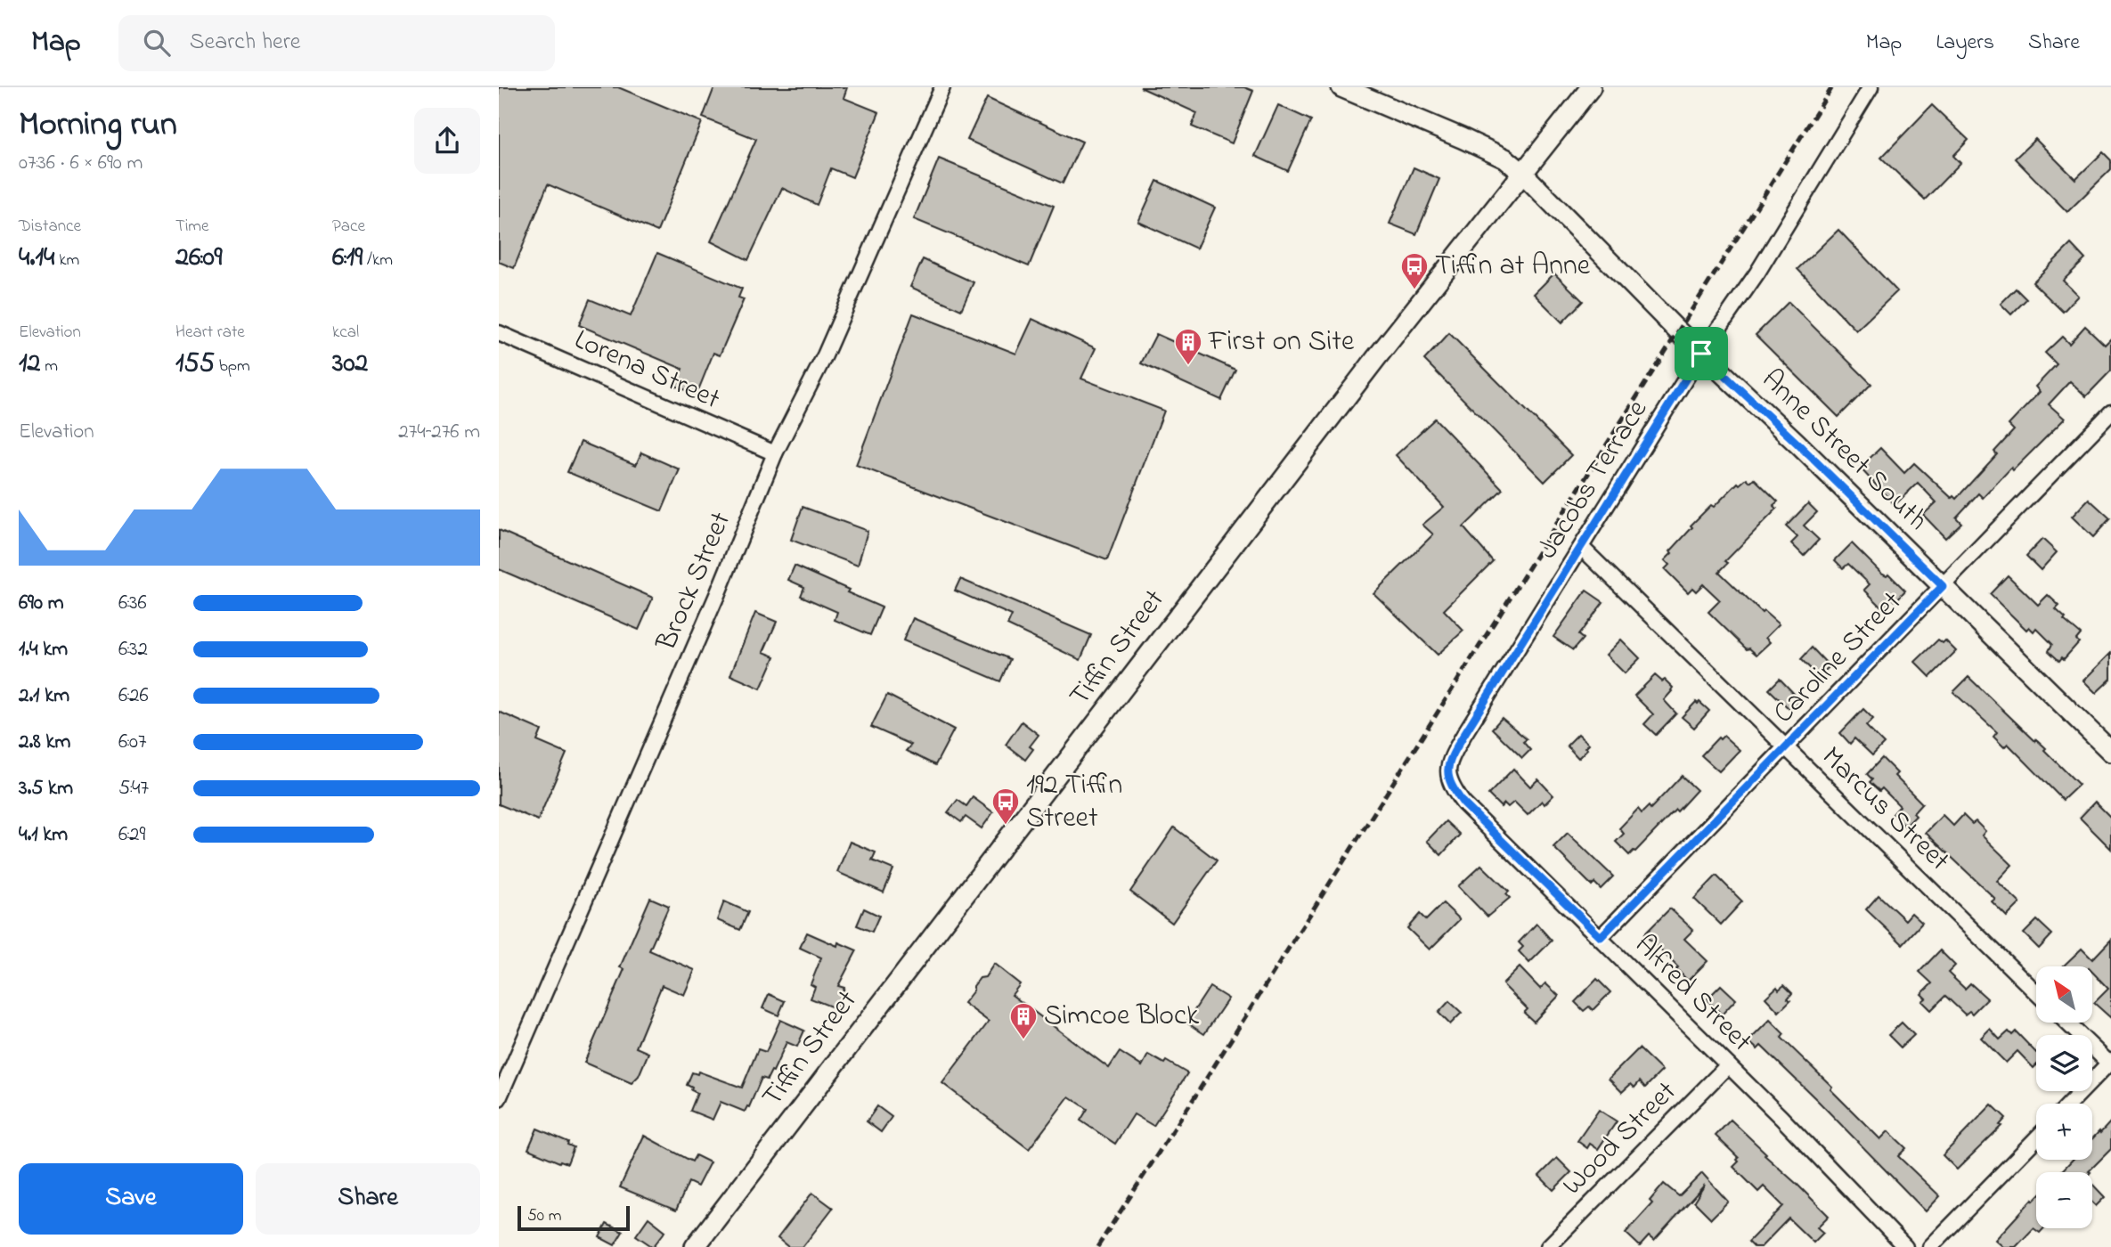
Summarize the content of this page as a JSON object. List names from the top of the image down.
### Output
{
  "streets": {
    "street": [
      "Lorena Street",
      "Anne Street South",
      "Jacobs Terrace",
      "Brock Street",
      "Tiffin Street",
      "Caroline Street",
      "Marcus Street",
      "Alfred Street",
      "Wood Street"
    ]
  },
  "crossings": [
    ["Lorena Street", "Brock Street"],
    ["Anne Street South", "Jacobs Terrace"],
    ["Anne Street South", "Tiffin Street"],
    ["Anne Street South", "Caroline Street"],
    ["Jacobs Terrace", "Marcus Street"],
    ["Jacobs Terrace", "Alfred Street"],
    ["Caroline Street", "Marcus Street"],
    ["Caroline Street", "Alfred Street"],
    ["Alfred Street", "Wood Street"]
  ],
  "places": {
    "bus stop": ["Tiffin at Anne", "192 Tiffin Street"],
    "building": ["First on Site", "Simcoe Block"]
  },
  "scale_bar": "50 m",
  "north": "top left",
  "page": {
    "header": "Map",
    "search": "Search here",
    "nav": ["Map", "Layers", "Share"],
    "heading": ["Morning run", "07:36 · 6 × 690 m"],
    "stats": [
      ["Distance", "4.14 km"],
      ["Time", "26:09"],
      ["Pace", "6:19 /km"],
      ["Elevation", "12 m"],
      ["Heart rate", "155 bpm"],
      ["kcal", "302"]
    ],
    "chart": ["Elevation", "274–276 m"],
    "list": [
      {
        "name": "690 m",
        "note": "6:36"
      },
      {
        "name": "1.4 km",
        "note": "6:32"
      },
      {
        "name": "2.1 km",
        "note": "6:26"
      },
      {
        "name": "2.8 km",
        "note": "6:07"
      },
      {
        "name": "3.5 km",
        "note": "5:47"
      },
      {
        "name": "4.1 km",
        "note": "6:29"
      }
    ],
    "map_buttons": ["+", "−"],
    "buttons": ["Save", "Share"],
    "scale": "50 m"
  }
}
